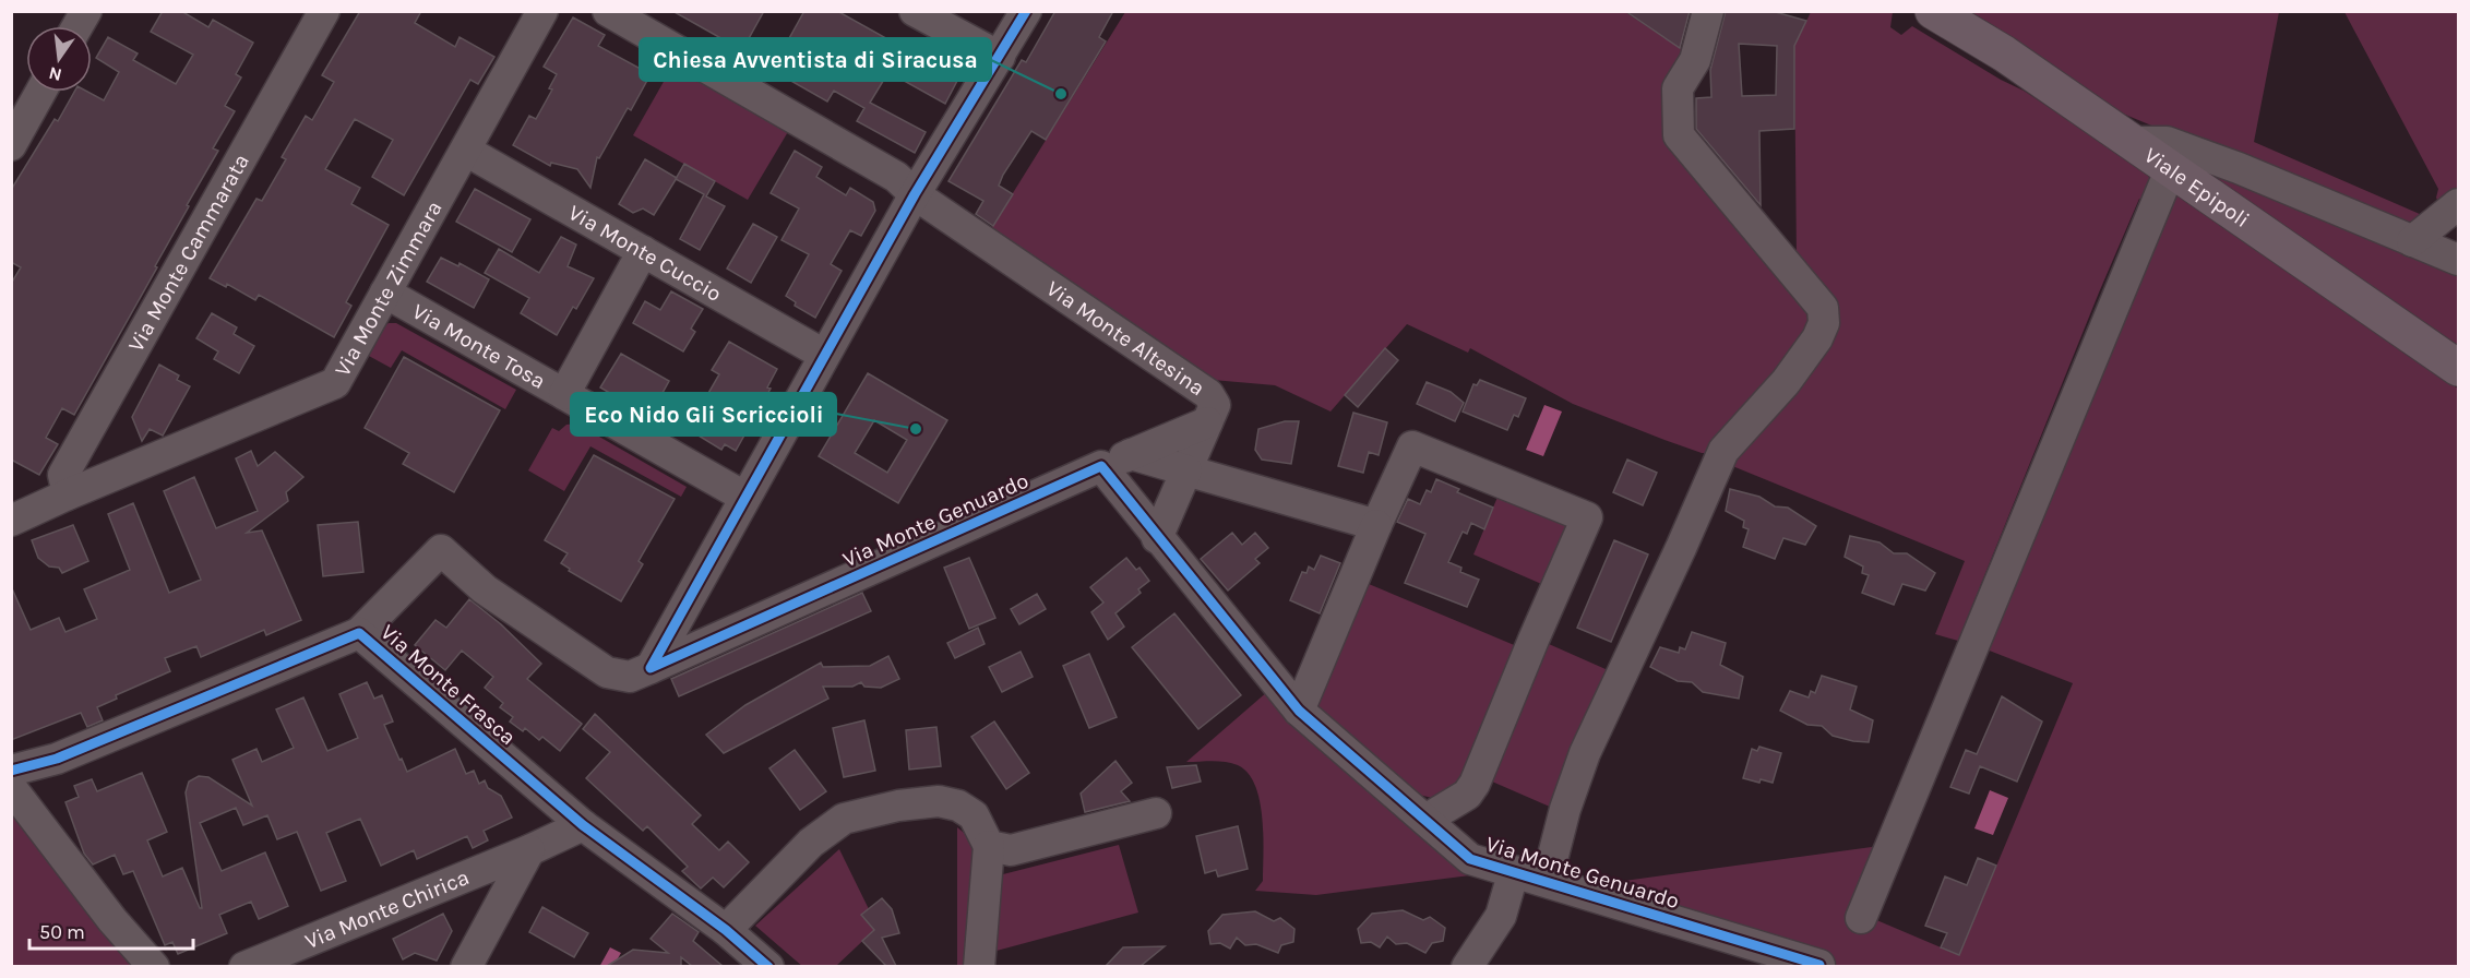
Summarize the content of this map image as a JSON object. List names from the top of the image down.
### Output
{
  "streets": {
    "main road": ["Viale Epipoli"],
    "street": [
      "Via Monte Cammarata",
      "Via Monte Cuccio",
      "Via Monte Zimmara",
      "Via Monte Altesina",
      "Via Monte Tosa",
      "Via Monte Genuardo",
      "Via Monte Frasca",
      "Via Monte Chirica"
    ]
  },
  "crossings": [
    ["Via Monte Cammarata", "Via Monte Zimmara"],
    ["Via Monte Cuccio", "Via Monte Zimmara"],
    ["Via Monte Zimmara", "Via Monte Tosa"],
    ["Via Monte Altesina", "Via Monte Genuardo"],
    ["Via Monte Genuardo", "Via Monte Frasca"],
    ["Via Monte Frasca", "Via Monte Chirica"]
  ],
  "places": ["Chiesa Avventista di Siracusa", "Eco Nido Gli Scriccioli"],
  "scale_bar": "50 m",
  "north": "bottom"
}
